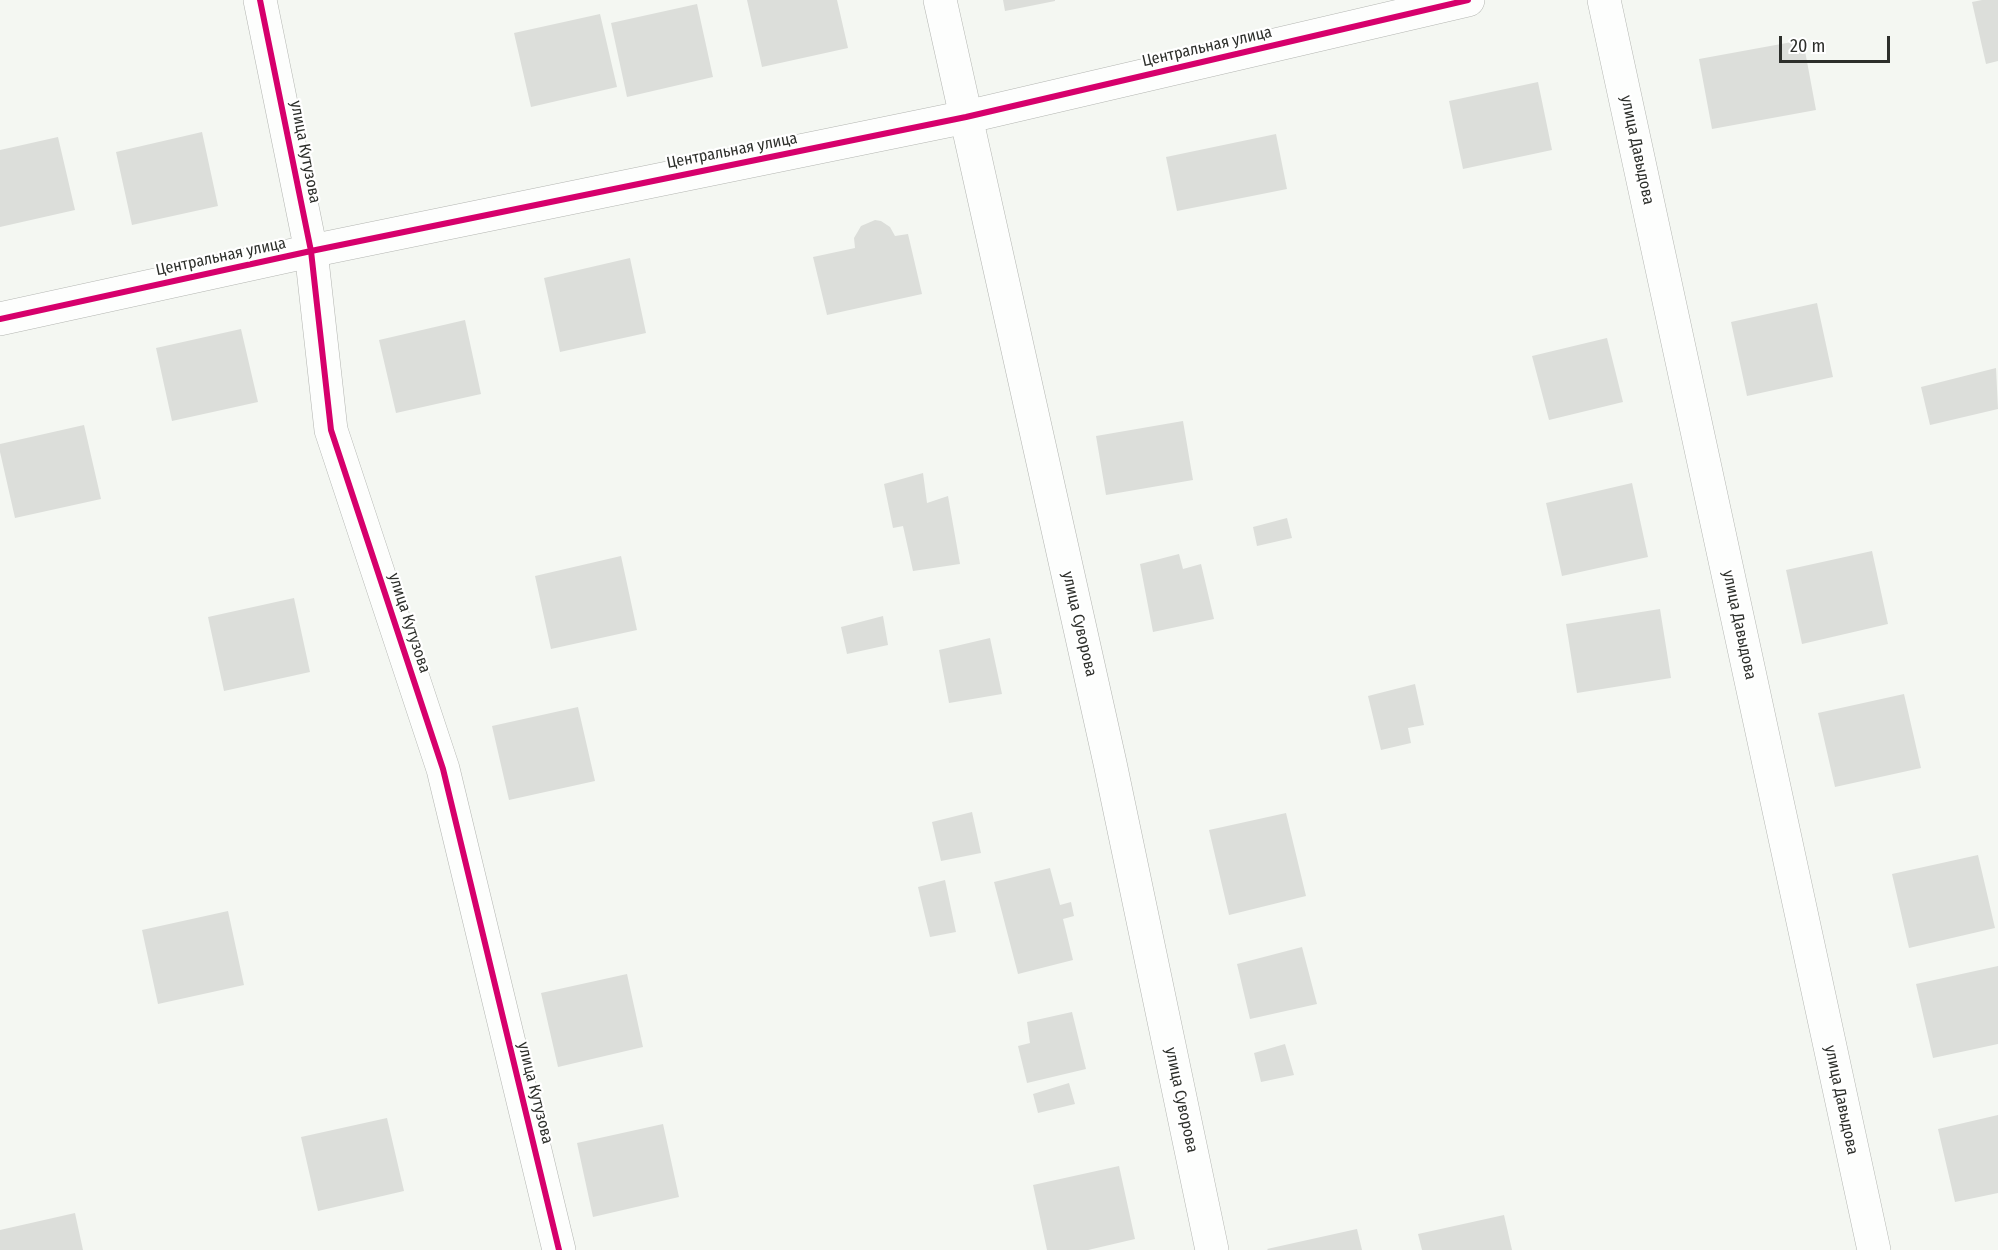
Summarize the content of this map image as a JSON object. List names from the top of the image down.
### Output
{
  "streets": {
    "street": [
      "Центральная улица",
      "улица Давыдова",
      "улица Кутузова",
      "улица Суворова"
    ]
  },
  "crossings": [
    ["Центральная улица", "улица Кутузова"],
    ["Центральная улица", "улица Суворова"]
  ],
  "scale_bar": "20 m"
}
